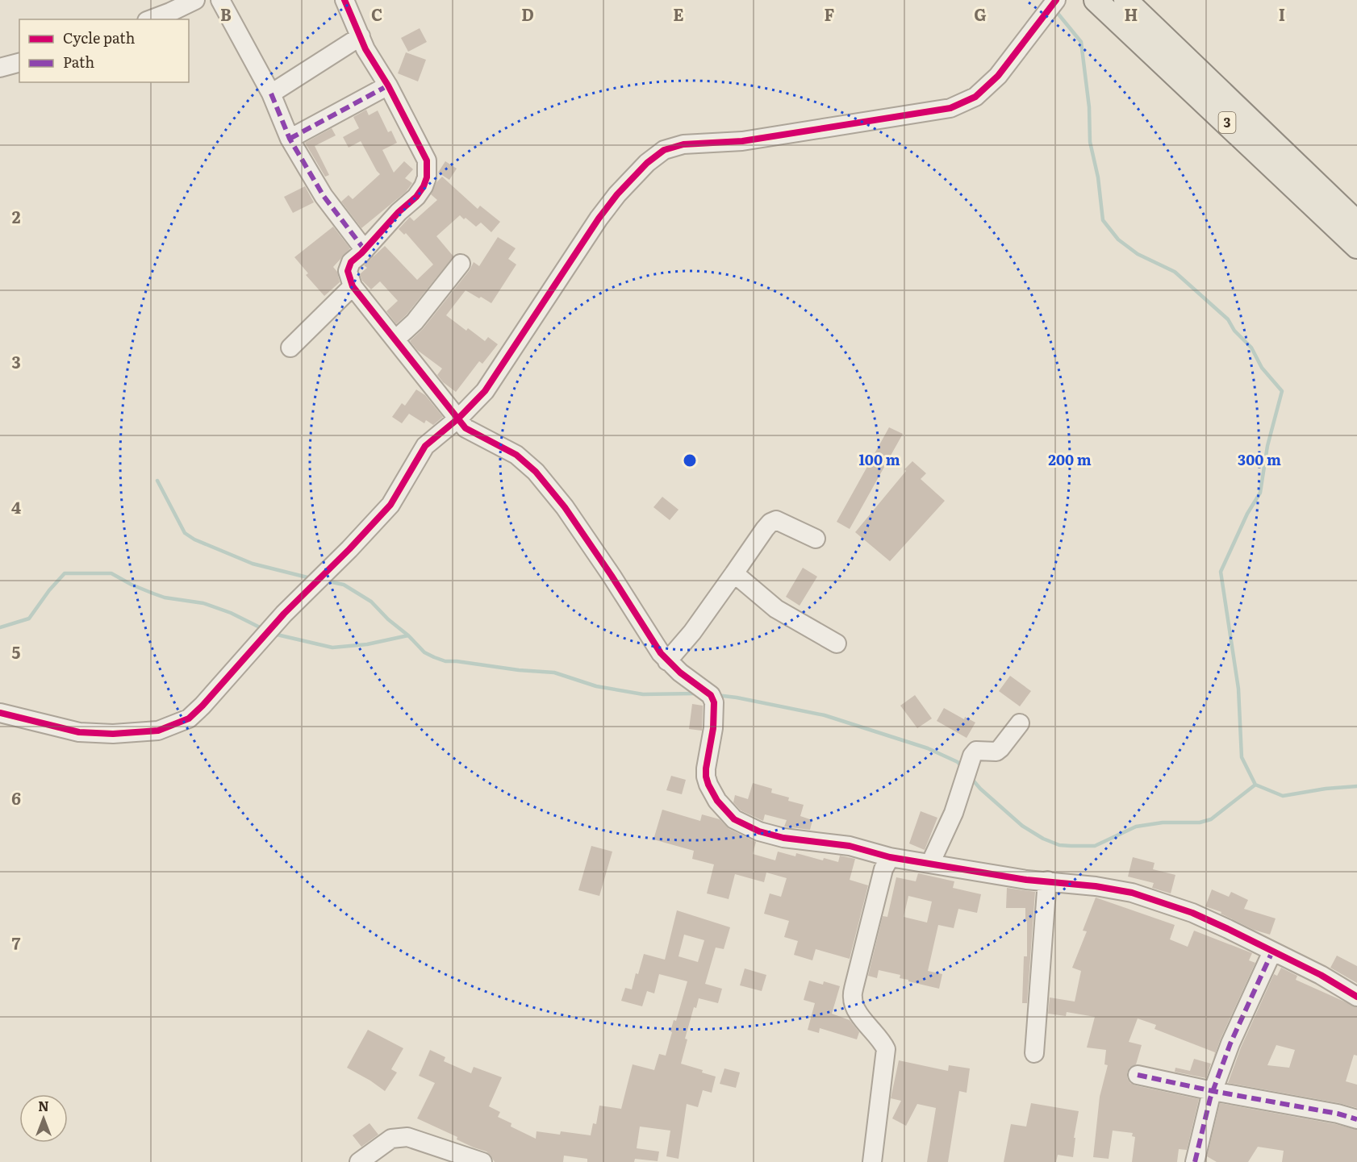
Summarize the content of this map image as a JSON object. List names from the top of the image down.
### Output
{
  "streets": {
    "main road": ["3"]
  },
  "legend": ["Cycle path", "Path"],
  "north": "top",
  "grid": {
    "columns": [
      "B",
      "C",
      "D",
      "E",
      "F",
      "G",
      "H",
      "I"
    ],
    "rows": [
      "2",
      "3",
      "4",
      "5",
      "6",
      "7"
    ]
  },
  "rings": ["100 m", "200 m", "300 m"]
}
